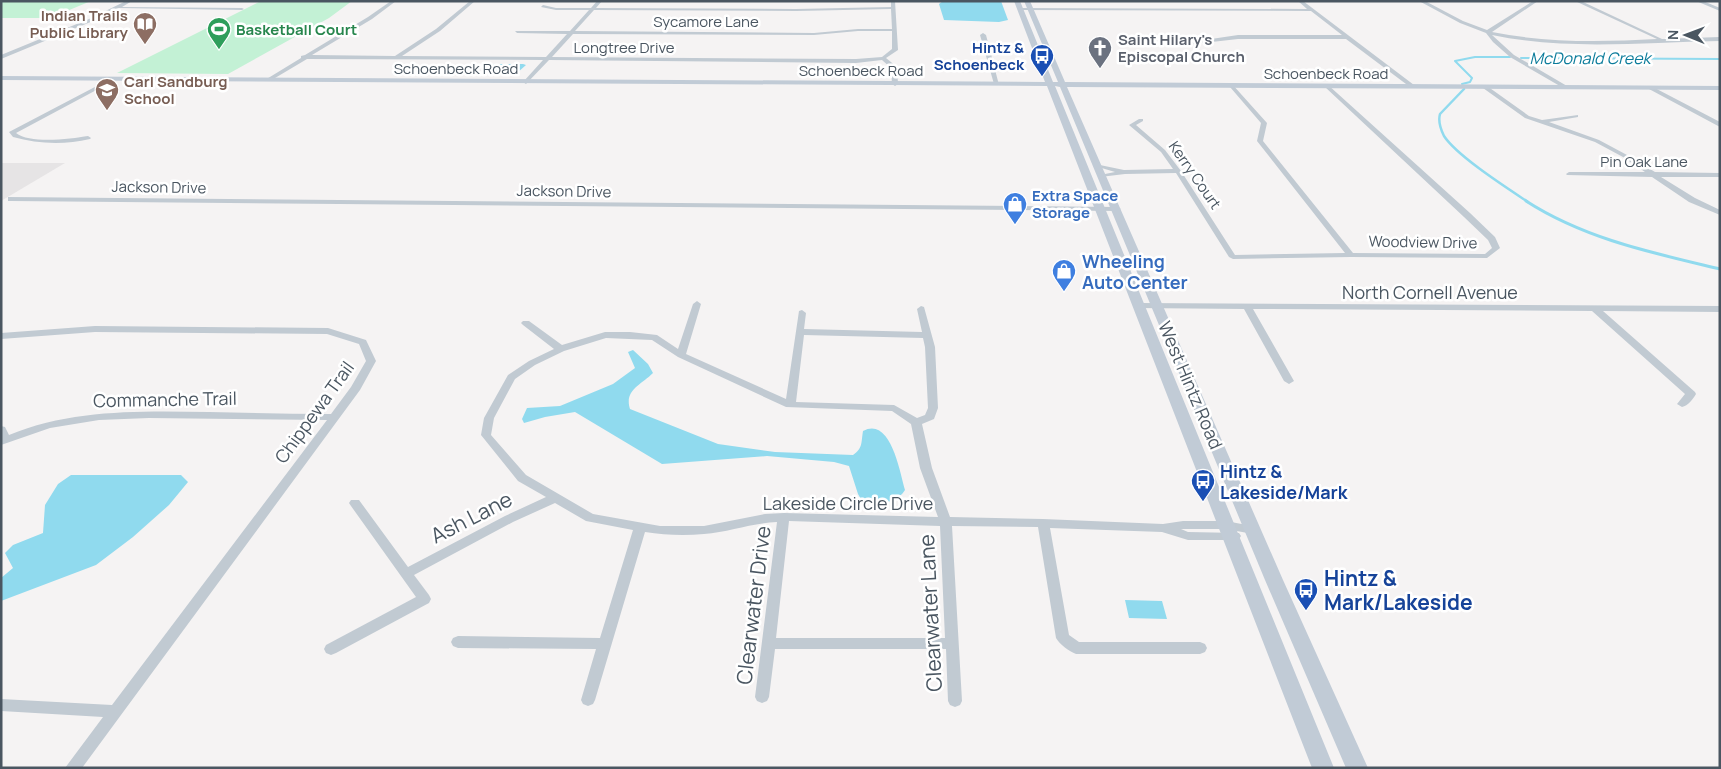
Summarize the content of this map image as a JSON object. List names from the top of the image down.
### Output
{
  "streets": {
    "main road": ["Schoenbeck Road", "West Hintz Road"],
    "street": [
      "Sycamore Lane",
      "Longtree Drive",
      "Pin Oak Lane",
      "Kerry Court",
      "Jackson Drive",
      "Woodview Drive",
      "North Cornell Avenue",
      "Commanche Trail",
      "Chippewa Trail",
      "Lakeside Circle Drive",
      "Ash Lane",
      "Clearwater Drive",
      "Clearwater Lane"
    ]
  },
  "crossings": [
    ["Schoenbeck Road", "Woodview Drive"],
    ["Schoenbeck Road", "West Hintz Road"],
    ["Kerry Court", "Woodview Drive"],
    ["Jackson Drive", "West Hintz Road"],
    ["North Cornell Avenue", "West Hintz Road"],
    ["West Hintz Road", "Lakeside Circle Drive"],
    ["Commanche Trail", "Chippewa Trail"],
    ["Lakeside Circle Drive", "Ash Lane"],
    ["Lakeside Circle Drive", "Clearwater Drive"],
    ["Lakeside Circle Drive", "Clearwater Lane"]
  ],
  "water": ["McDonald Creek"],
  "places": {
    "library": ["Indian Trails Public Library"],
    "sports": ["Basketball Court"],
    "church": ["Saint Hilary's Episcopal Church"],
    "bus stop": ["Hintz & Schoenbeck", "Hintz & Lakeside/Mark", "Hintz & Mark/Lakeside"],
    "school or university": ["Carl Sandburg School"],
    "shop": ["Extra Space Storage", "Wheeling Auto Center"]
  },
  "north": "left"
}
